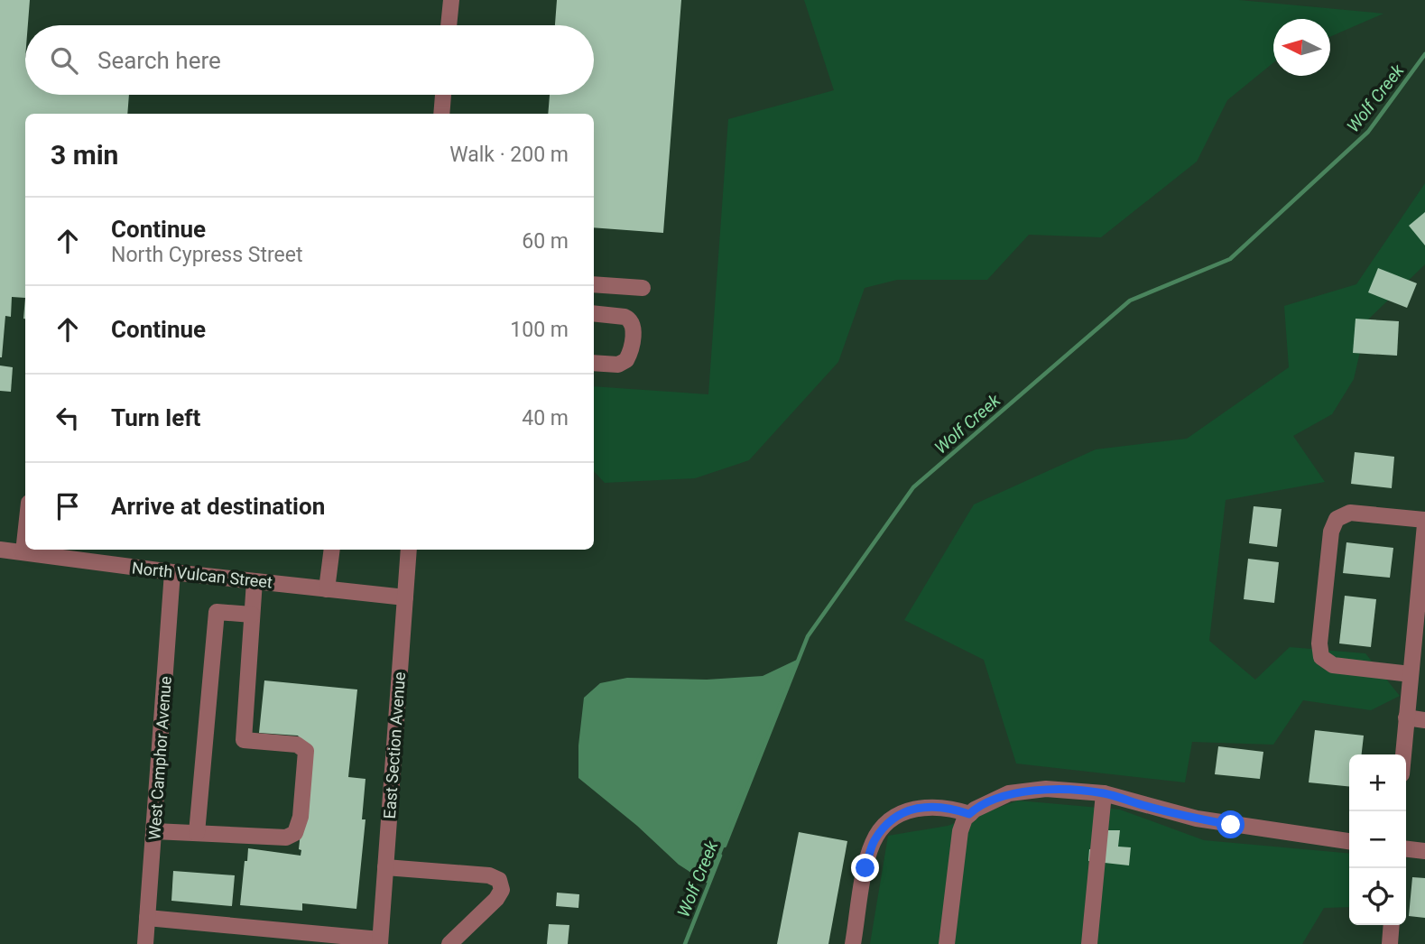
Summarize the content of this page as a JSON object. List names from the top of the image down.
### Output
{
  "streets": {
    "street": ["North Vulcan Street", "East Section Avenue", "West Camphor Avenue"]
  },
  "crossings": [
    ["North Vulcan Street", "East Section Avenue"],
    ["North Vulcan Street", "West Camphor Avenue"]
  ],
  "water": ["Wolf Creek"],
  "north": "left",
  "page": {
    "search": "Search here",
    "heading": ["3 min", "Walk · 200 m"],
    "list": [
      ["Continue", "North Cypress Street", "60 m"],
      ["Continue", "100 m"],
      ["Turn left", "40 m"],
      "Arrive at destination"
    ],
    "map_buttons": ["+", "−"]
  }
}
